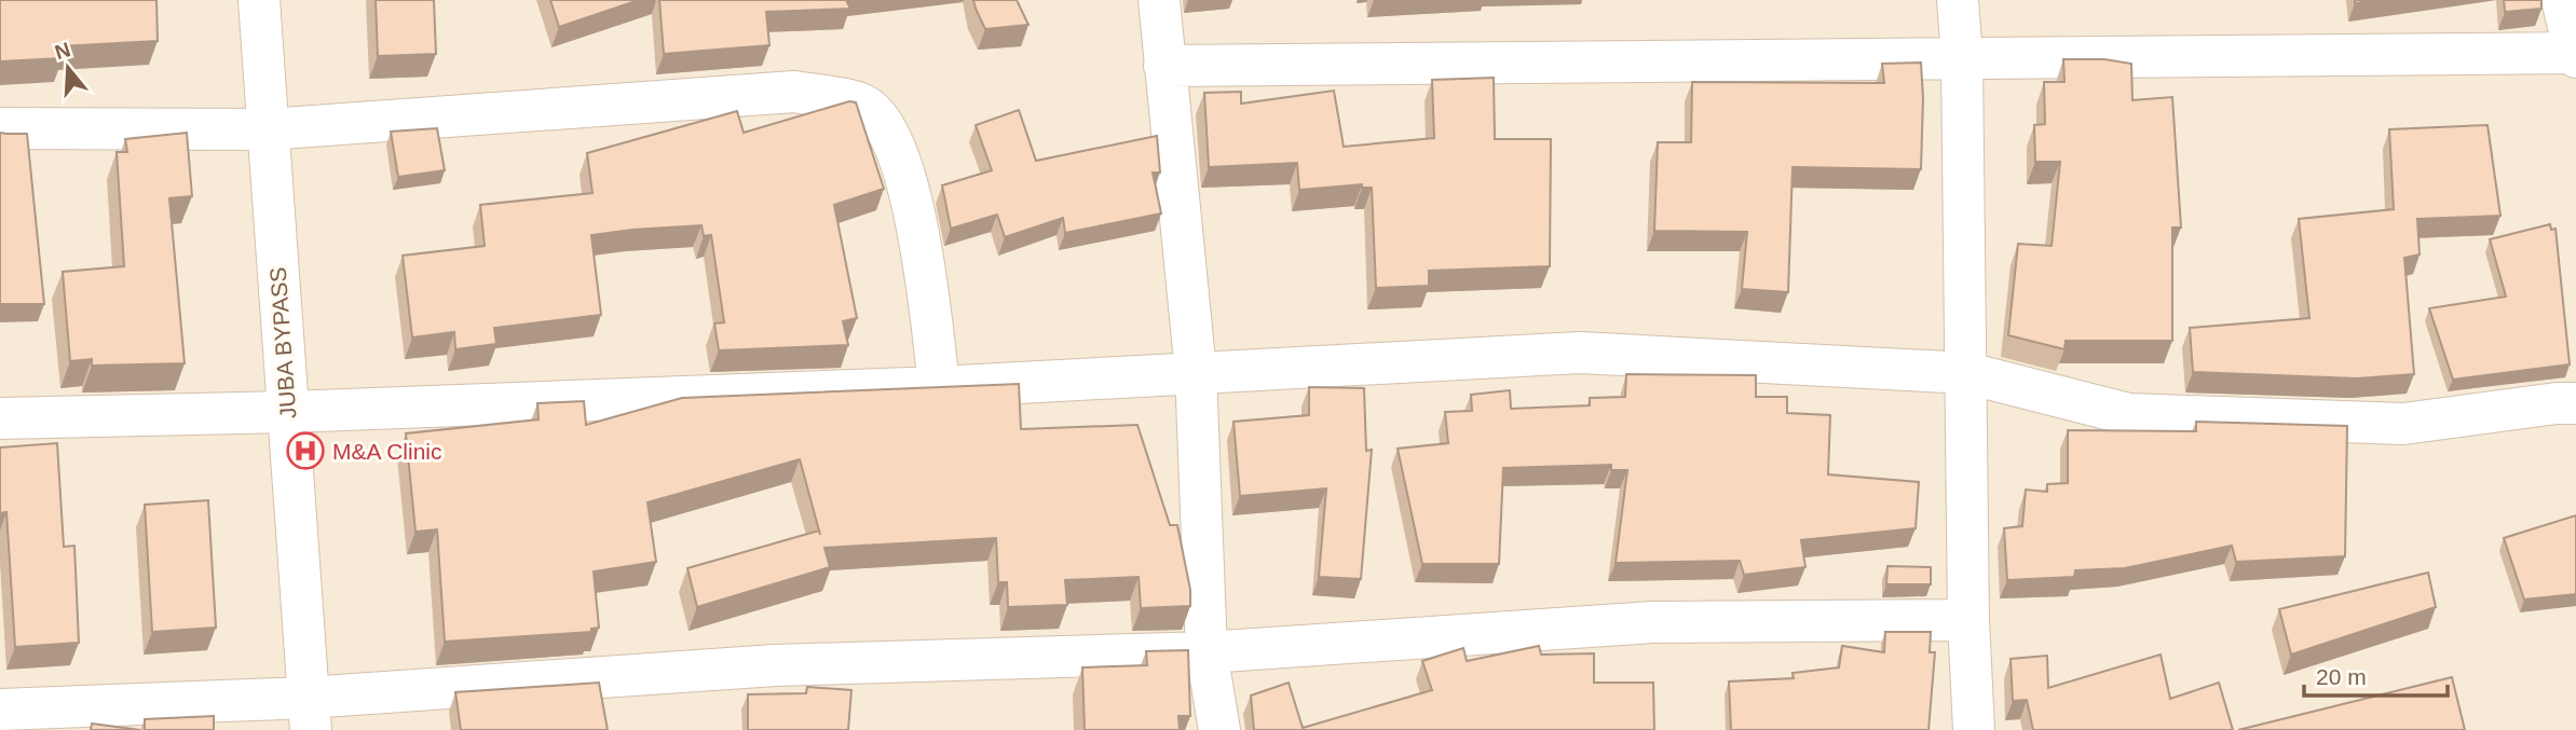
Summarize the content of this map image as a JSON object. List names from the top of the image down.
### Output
{
  "streets": {
    "street": ["JUBA BYPASS"]
  },
  "places": {
    "hospital": ["M&A Clinic"]
  },
  "scale_bar": "20 m",
  "north": "top"
}
